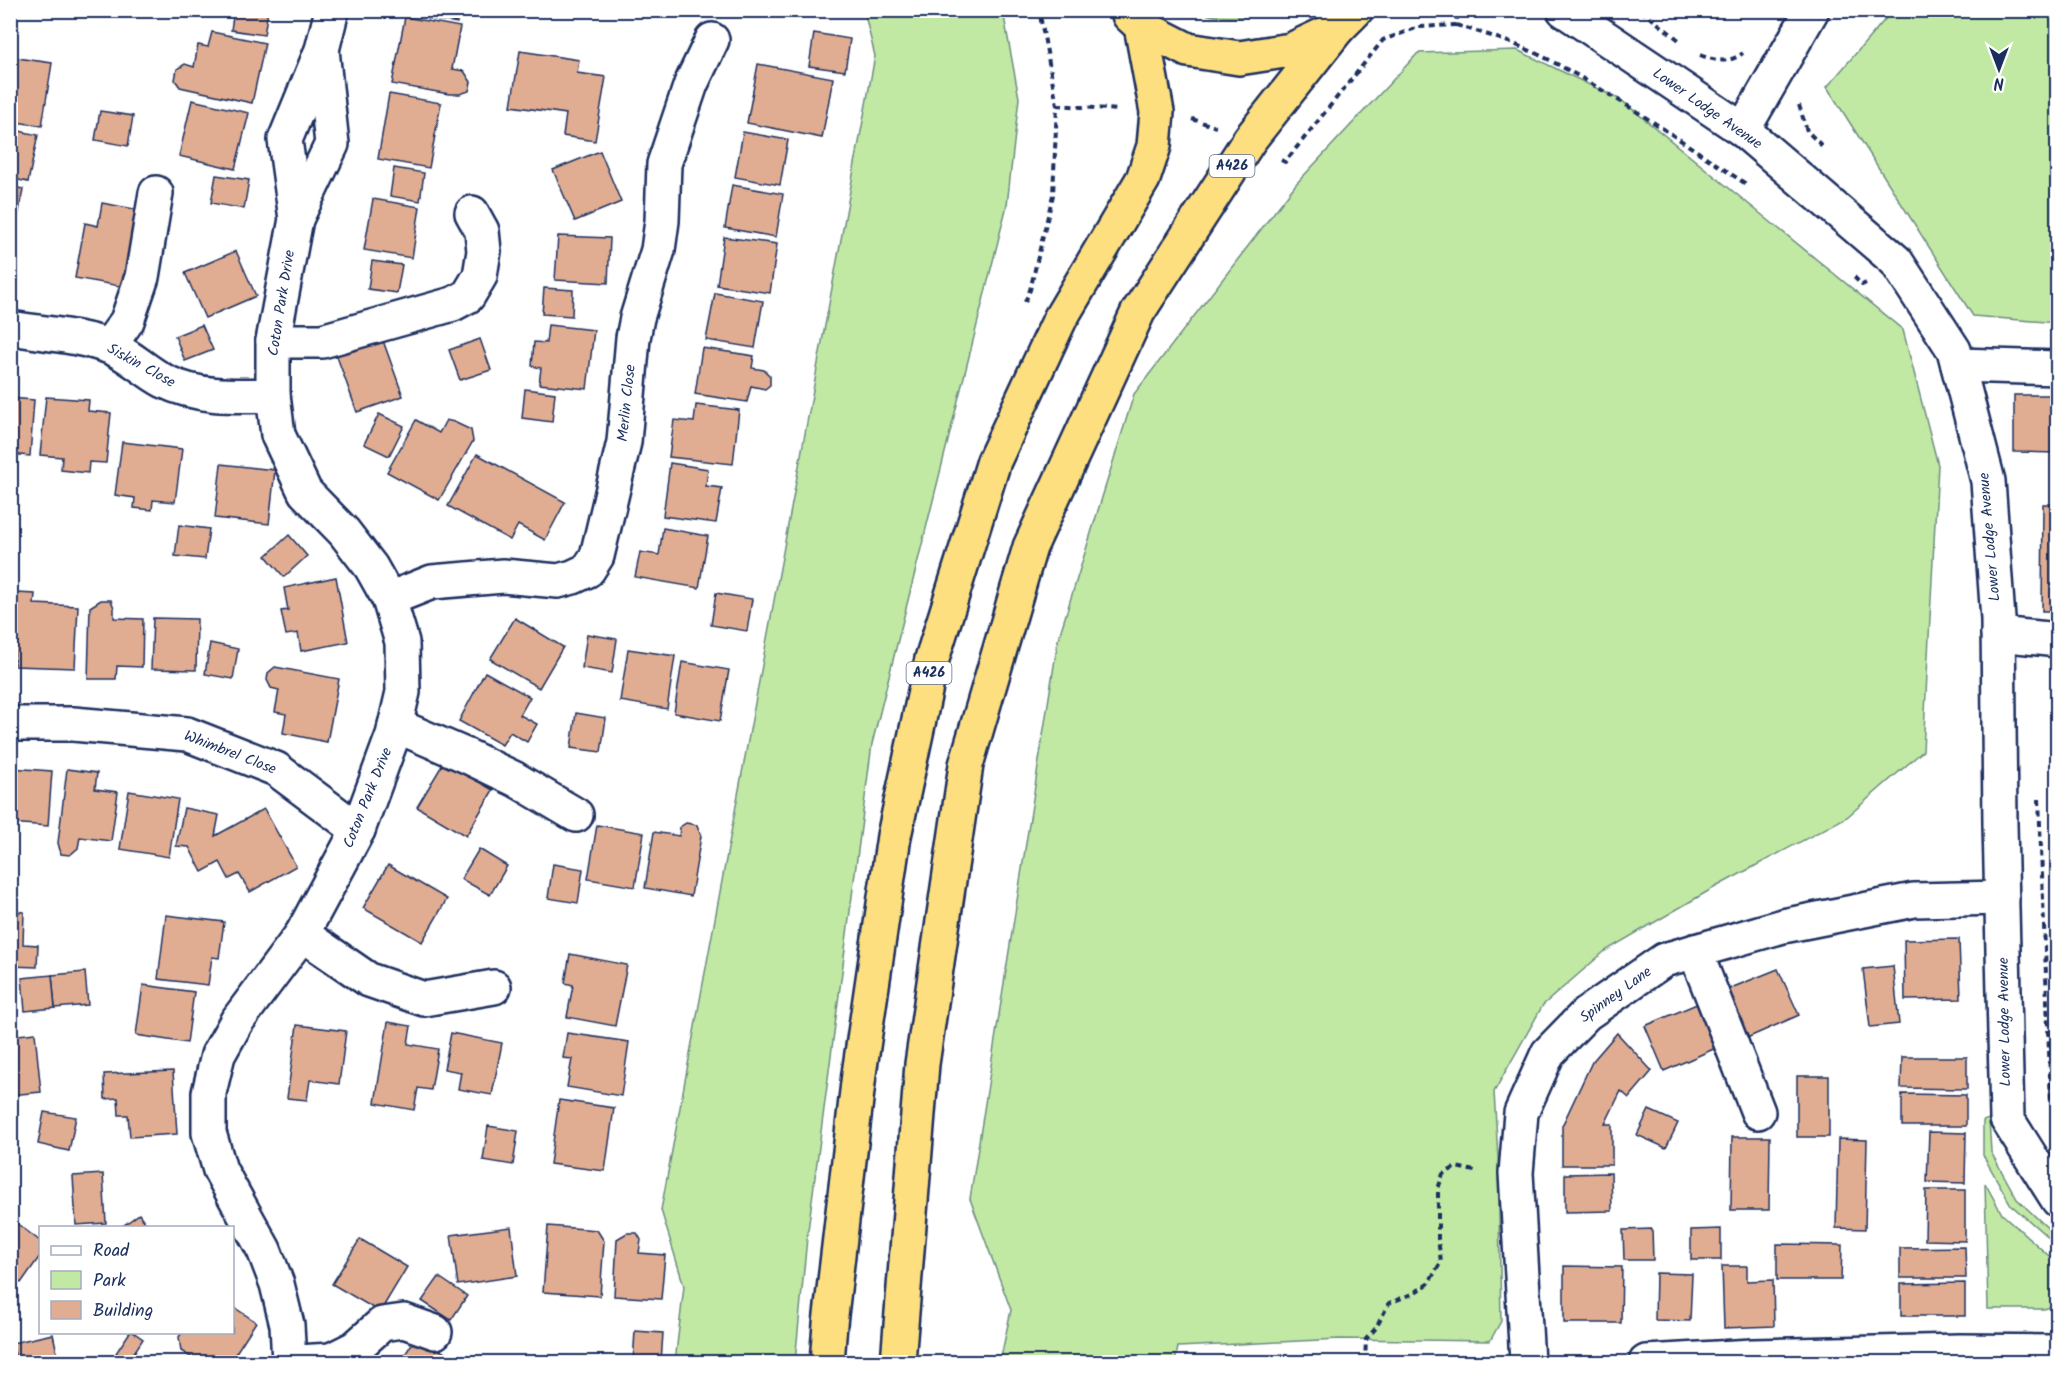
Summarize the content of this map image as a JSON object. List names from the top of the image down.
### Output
{
  "streets": {
    "highway": ["A426"],
    "street": [
      "Lower Lodge Avenue",
      "Coton Park Drive",
      "Siskin Close",
      "Merlin Close",
      "Whimbrel Close",
      "Spinney Lane"
    ]
  },
  "crossings": [
    ["Lower Lodge Avenue", "Spinney Lane"],
    ["Coton Park Drive", "Siskin Close"],
    ["Coton Park Drive", "Merlin Close"],
    ["Coton Park Drive", "Whimbrel Close"]
  ],
  "legend": ["Road", "Park", "Building"],
  "north": "bottom"
}
